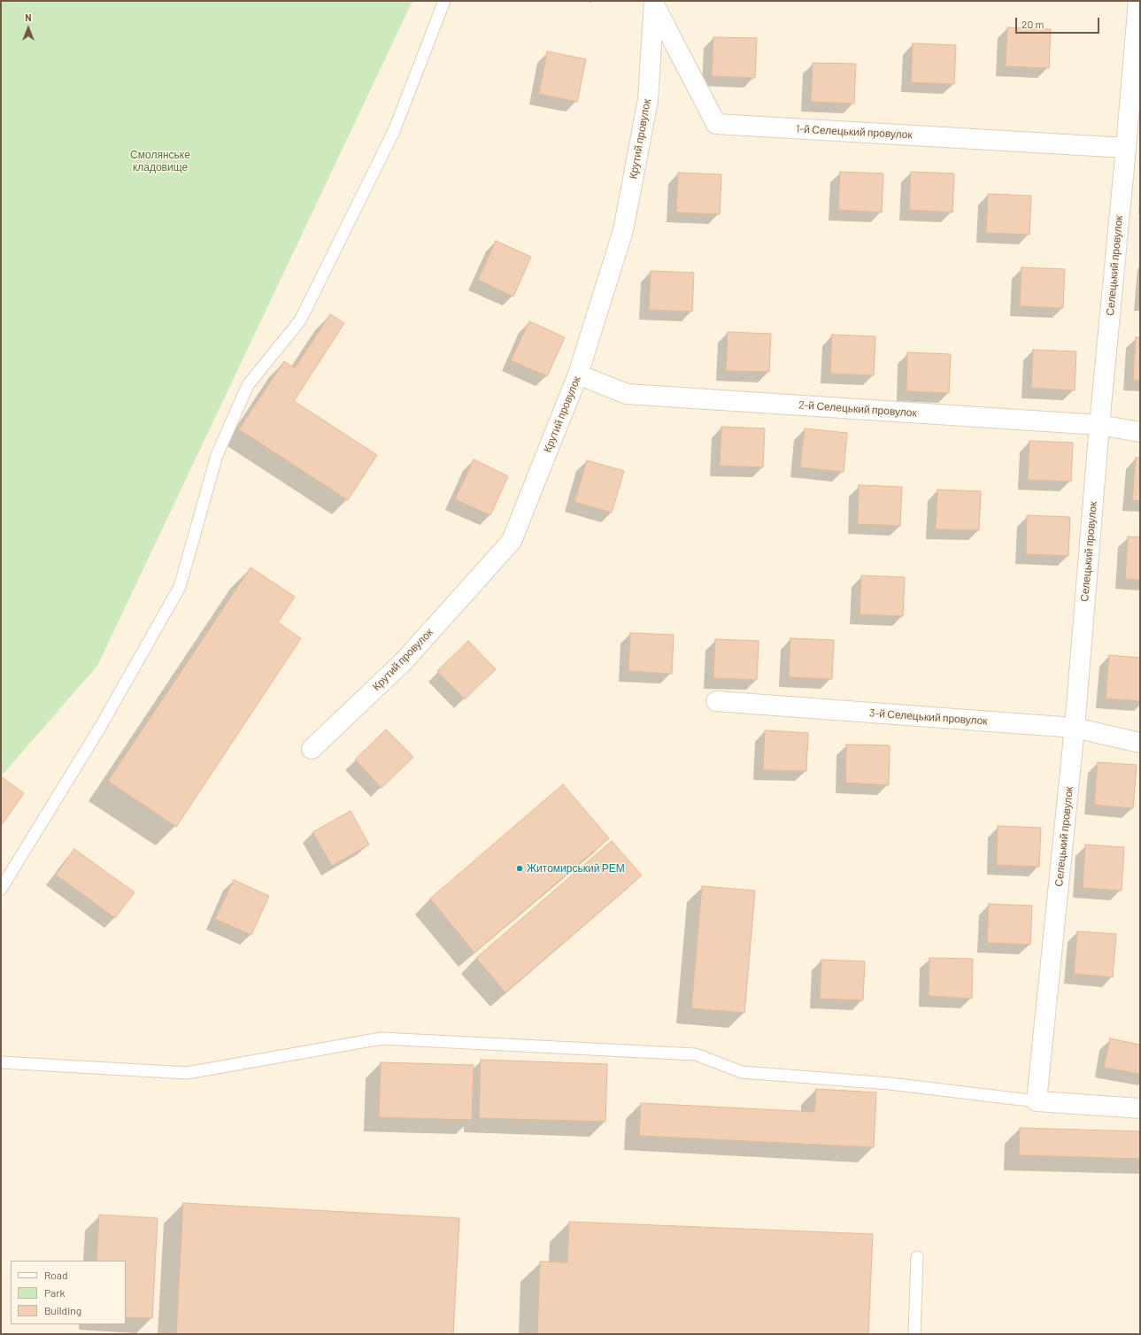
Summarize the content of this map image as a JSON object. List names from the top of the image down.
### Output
{
  "streets": {
    "street": [
      "1-й Селецький провулок",
      "Крутий провулок",
      "Селецький провулок",
      "2-й Селецький провулок",
      "3-й Селецький провулок"
    ]
  },
  "crossings": [
    ["1-й Селецький провулок", "Крутий провулок"],
    ["1-й Селецький провулок", "Селецький провулок"],
    ["Крутий провулок", "2-й Селецький провулок"],
    ["Селецький провулок", "2-й Селецький провулок"],
    ["Селецький провулок", "3-й Селецький провулок"]
  ],
  "parks": ["Смолянське кладовище"],
  "places": ["Житомирський РЕМ"],
  "legend": ["Road", "Park", "Building"],
  "scale_bar": "20 m",
  "north": "top"
}
